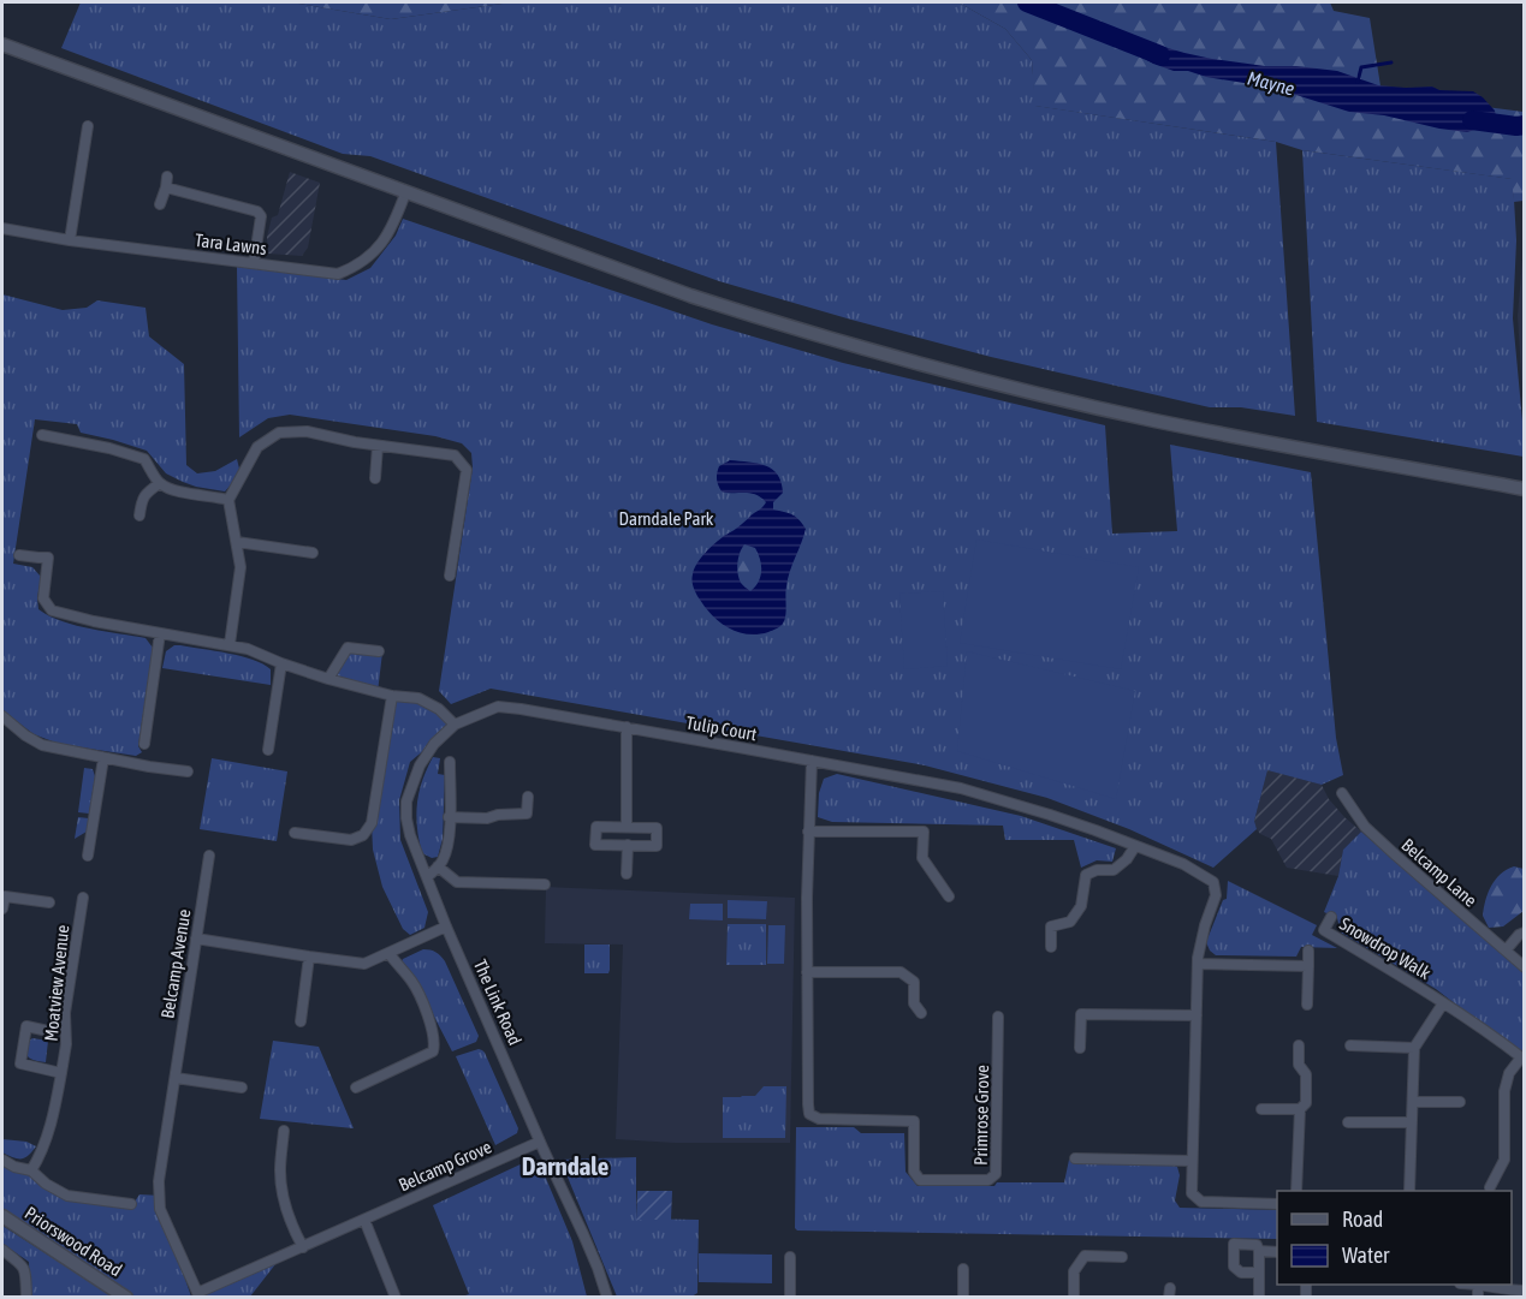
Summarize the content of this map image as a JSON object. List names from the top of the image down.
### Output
{
  "streets": {
    "main road": ["Priorswood Road"],
    "street": [
      "Tara Lawns",
      "Tulip Court",
      "Belcamp Lane",
      "Snowdrop Walk",
      "Belcamp Avenue",
      "Moatview Avenue",
      "The Link Road",
      "Primrose Grove",
      "Belcamp Grove"
    ]
  },
  "crossings": [
    ["Tulip Court", "The Link Road"],
    ["Tulip Court", "Primrose Grove"],
    ["Belcamp Avenue", "Belcamp Grove"],
    ["The Link Road", "Belcamp Grove"]
  ],
  "districts": ["Darndale"],
  "water": ["Mayne"],
  "parks": ["Darndale Park"],
  "legend": ["Road", "Water"]
}
